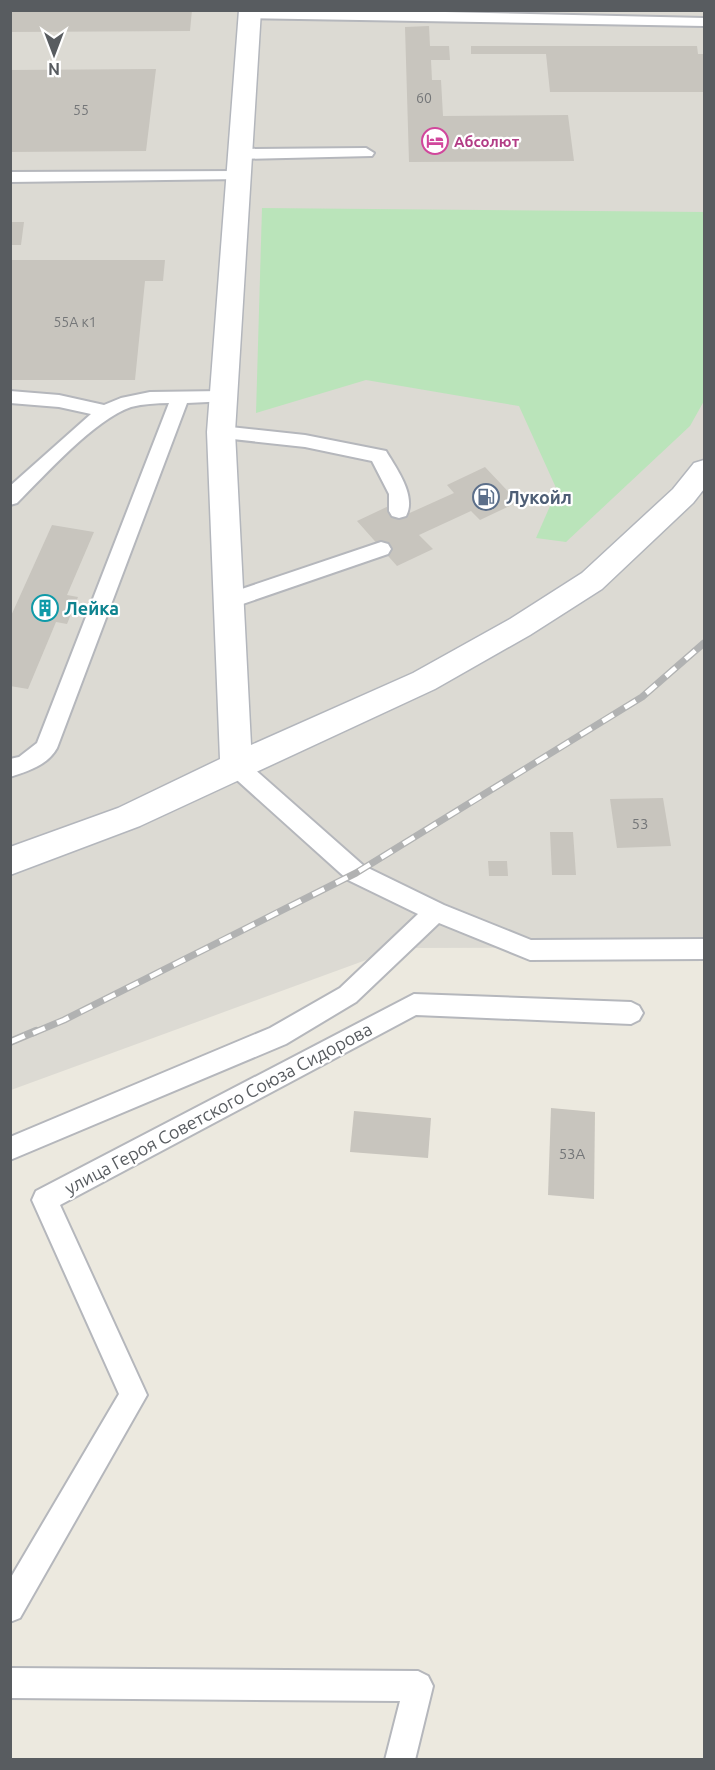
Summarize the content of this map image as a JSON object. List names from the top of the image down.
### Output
{
  "streets": {
    "lane": ["улица Героя Советского Союза Сидорова"]
  },
  "places": {
    "hotel": ["Абсолют"],
    "fuel station": ["Лукойл"],
    "building": ["Лейка"]
  },
  "house_numbers": [
    "60",
    "55",
    "55А к1",
    "53",
    "53А"
  ],
  "north": "bottom"
}
